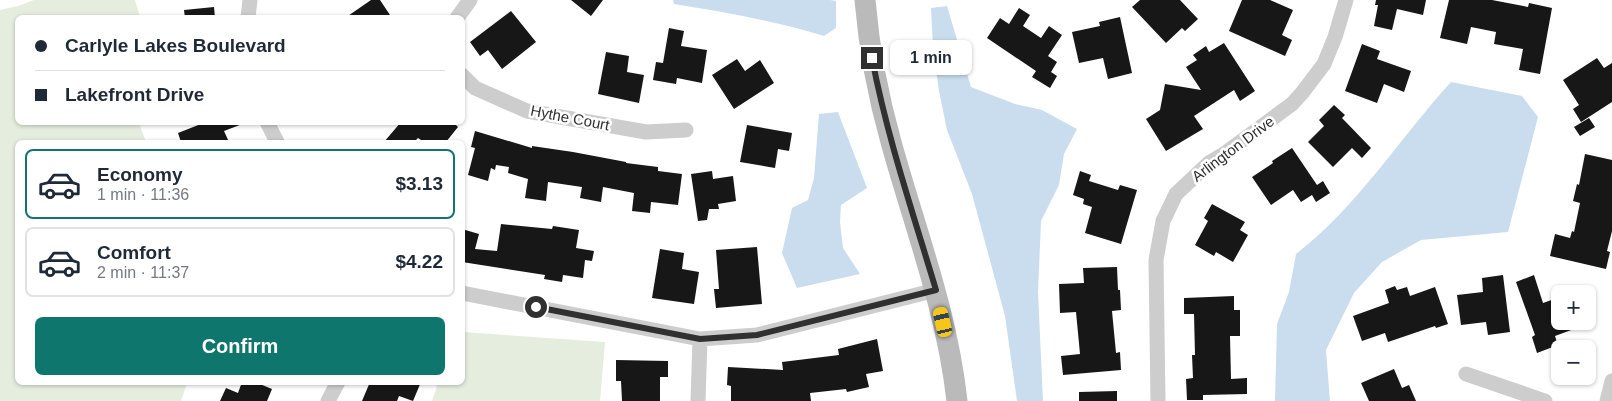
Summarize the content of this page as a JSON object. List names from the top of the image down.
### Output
{
  "streets": {
    "street": ["Hythe Court", "Arlington Drive"]
  },
  "page": {
    "banner": ["Carlyle Lakes Boulevard", "Lakefront Drive"],
    "bubble": "1 min",
    "list": [
      {
        "name": "Economy",
        "note": "1 min · 11:36",
        "value": "$3.13"
      },
      {
        "name": "Comfort",
        "note": "2 min · 11:37",
        "value": "$4.22"
      }
    ],
    "map_buttons": ["+", "−"],
    "buttons": "Confirm"
  }
}
